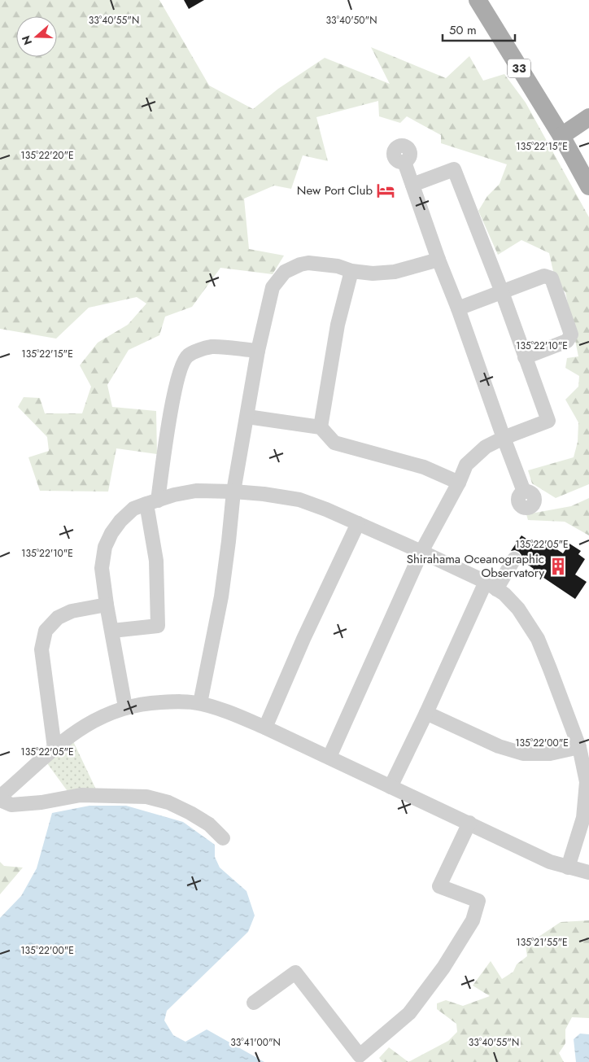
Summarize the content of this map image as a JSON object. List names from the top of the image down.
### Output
{
  "streets": {
    "main road": ["33"]
  },
  "places": {
    "hotel": ["New Port Club"],
    "building": ["Shirahama Oceanographic Observatory"]
  },
  "scale_bar": "50 m",
  "north": "left",
  "coordinates": [
    "33°40'55\"N",
    "33°40'50\"N",
    "135°22'15\"E",
    "135°22'20\"E",
    "135°22'10\"E",
    "135°22'05\"E",
    "135°22'00\"E",
    "135°21'55\"E",
    "33°41'00\"N"
  ]
}
